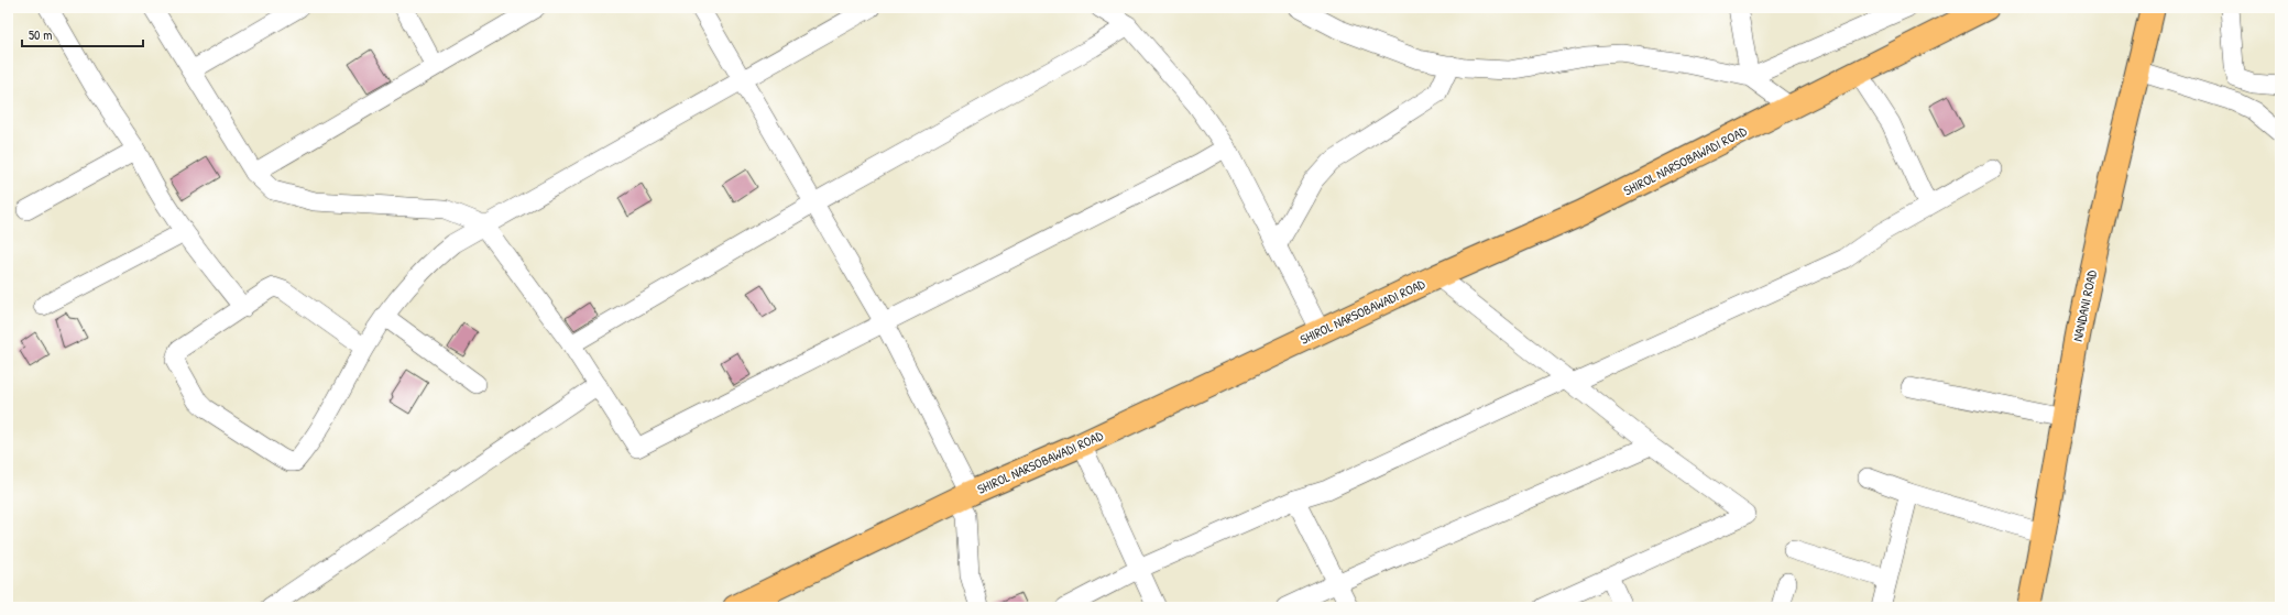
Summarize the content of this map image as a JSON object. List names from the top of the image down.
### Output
{
  "streets": {
    "main road": ["SHIROL NARSOBAWADI ROAD", "NANDANI ROAD"]
  },
  "scale_bar": "50 m"
}
